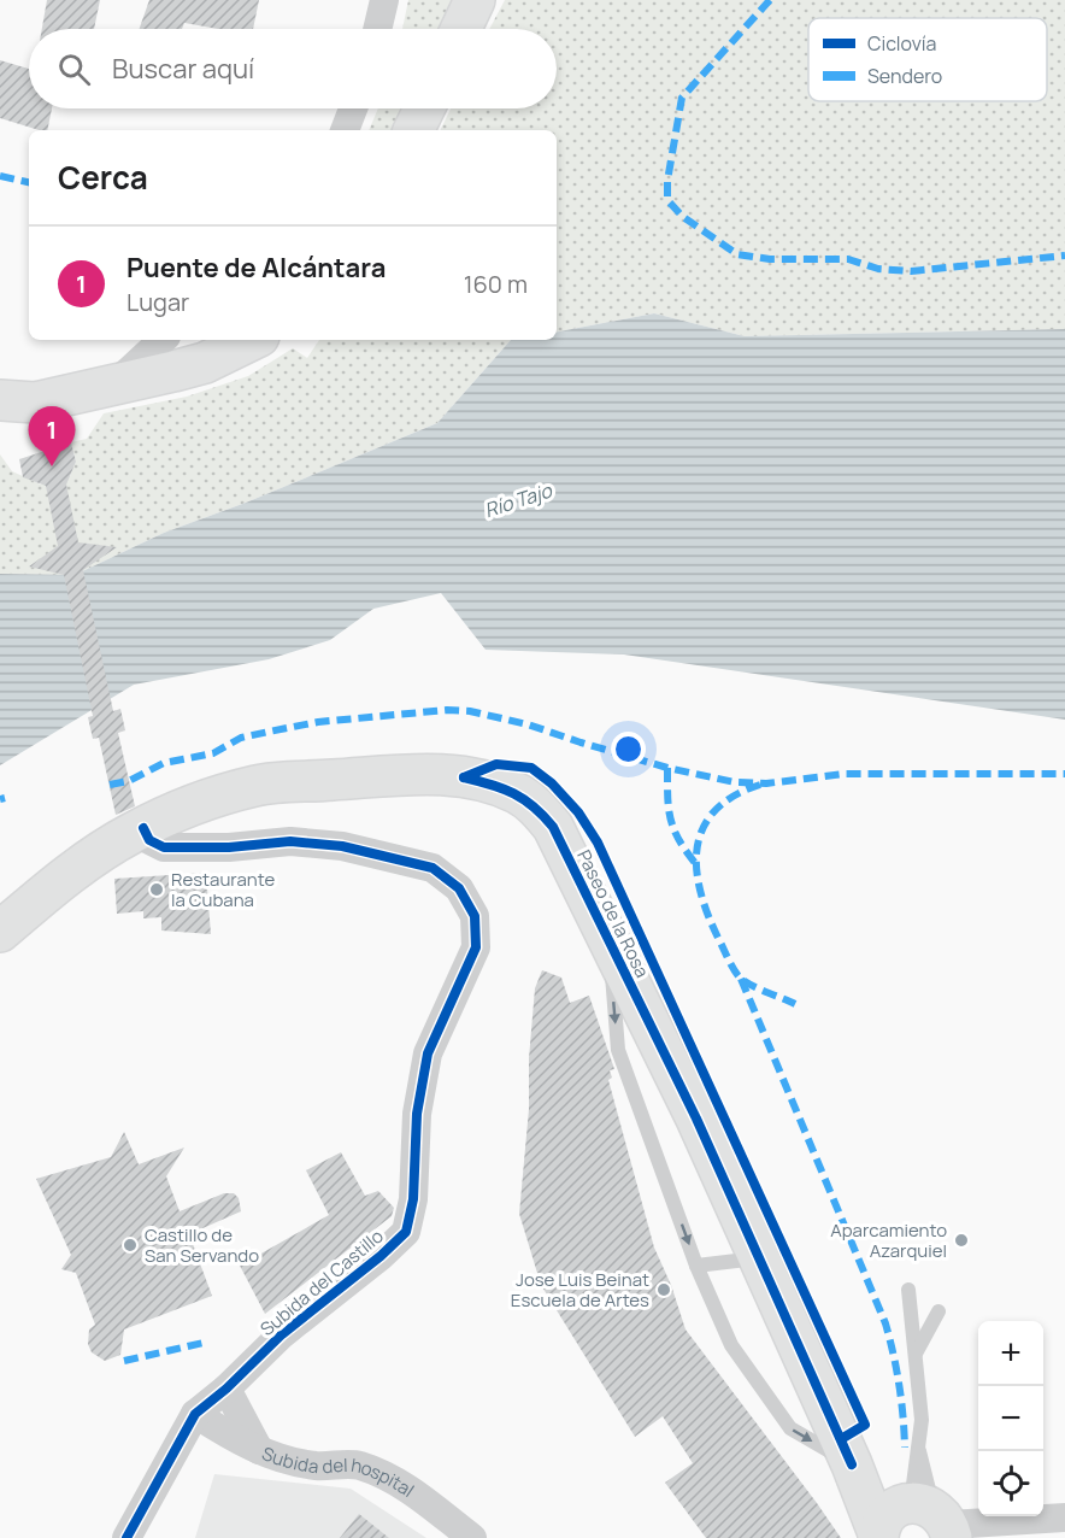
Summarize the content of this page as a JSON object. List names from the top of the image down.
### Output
{
  "streets": {
    "main road": ["Paseo de la Rosa"],
    "street": ["Subida del Castillo", "Subida del hospital"]
  },
  "crossings": [
    ["Paseo de la Rosa", "Subida del Castillo"],
    ["Subida del Castillo", "Subida del hospital"]
  ],
  "water": ["Río Tajo"],
  "places": [
    "Restaurante la Cubana",
    "Aparcamiento Azarquiel",
    "Castillo de San Servando",
    "Jose Luis Beinat Escuela de Artes"
  ],
  "legend": ["Ciclovía", "Sendero"],
  "page": {
    "search": "Buscar aquí",
    "heading": "Cerca",
    "list": [
      {
        "mark": "1",
        "name": "Puente de Alcántara",
        "note": "Lugar",
        "value": "160 m"
      }
    ],
    "pins": "1",
    "map_buttons": ["+", "−"]
  }
}
